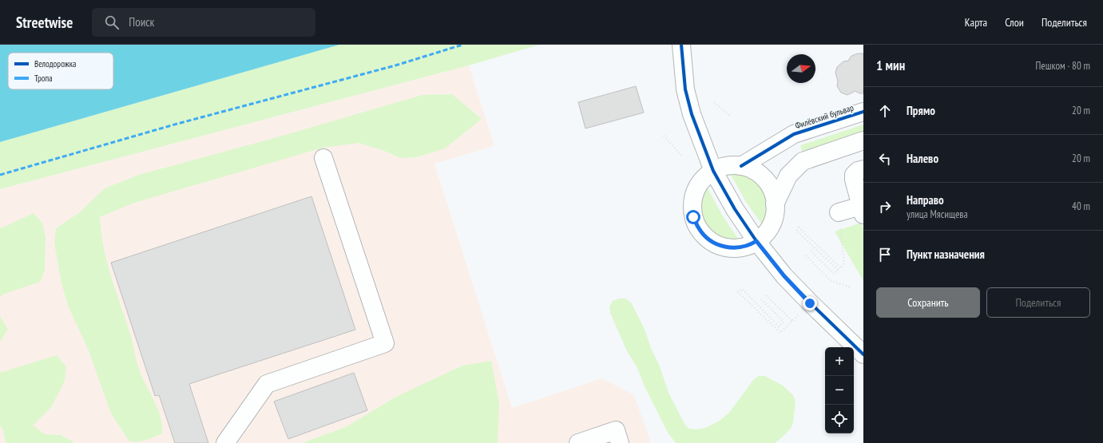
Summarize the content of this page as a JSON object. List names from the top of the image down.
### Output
{
  "streets": {
    "street": ["Филёвский бульвар"]
  },
  "legend": ["Велодорожка", "Тропа"],
  "north": "right",
  "page": {
    "header": "Streetwise",
    "search": "Поиск",
    "nav": ["Карта", "Слои", "Поделиться"],
    "heading": ["1 мин", "Пешком · 80 m"],
    "list": [
      ["Прямо", "20 m"],
      ["Налево", "20 m"],
      ["Направо", "улица Мясищева", "40 m"],
      "Пункт назначения"
    ],
    "buttons": ["Сохранить", "Поделиться"],
    "map_buttons": ["+", "−"]
  }
}
